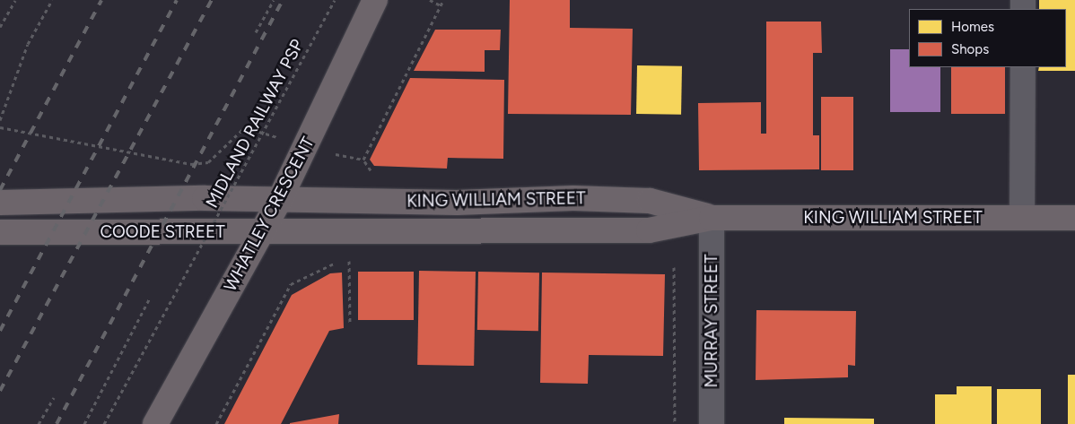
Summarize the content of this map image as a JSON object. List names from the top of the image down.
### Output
{
  "streets": {
    "main road": ["KING WILLIAM STREET", "WHATLEY CRESCENT", "COODE STREET"],
    "street": ["MURRAY STREET"],
    "path": ["MIDLAND RAILWAY PSP"]
  },
  "crossings": [
    ["KING WILLIAM STREET", "WHATLEY CRESCENT"],
    ["KING WILLIAM STREET", "COODE STREET"],
    ["KING WILLIAM STREET", "MURRAY STREET"],
    ["WHATLEY CRESCENT", "COODE STREET"]
  ],
  "legend": ["Homes", "Shops"]
}
